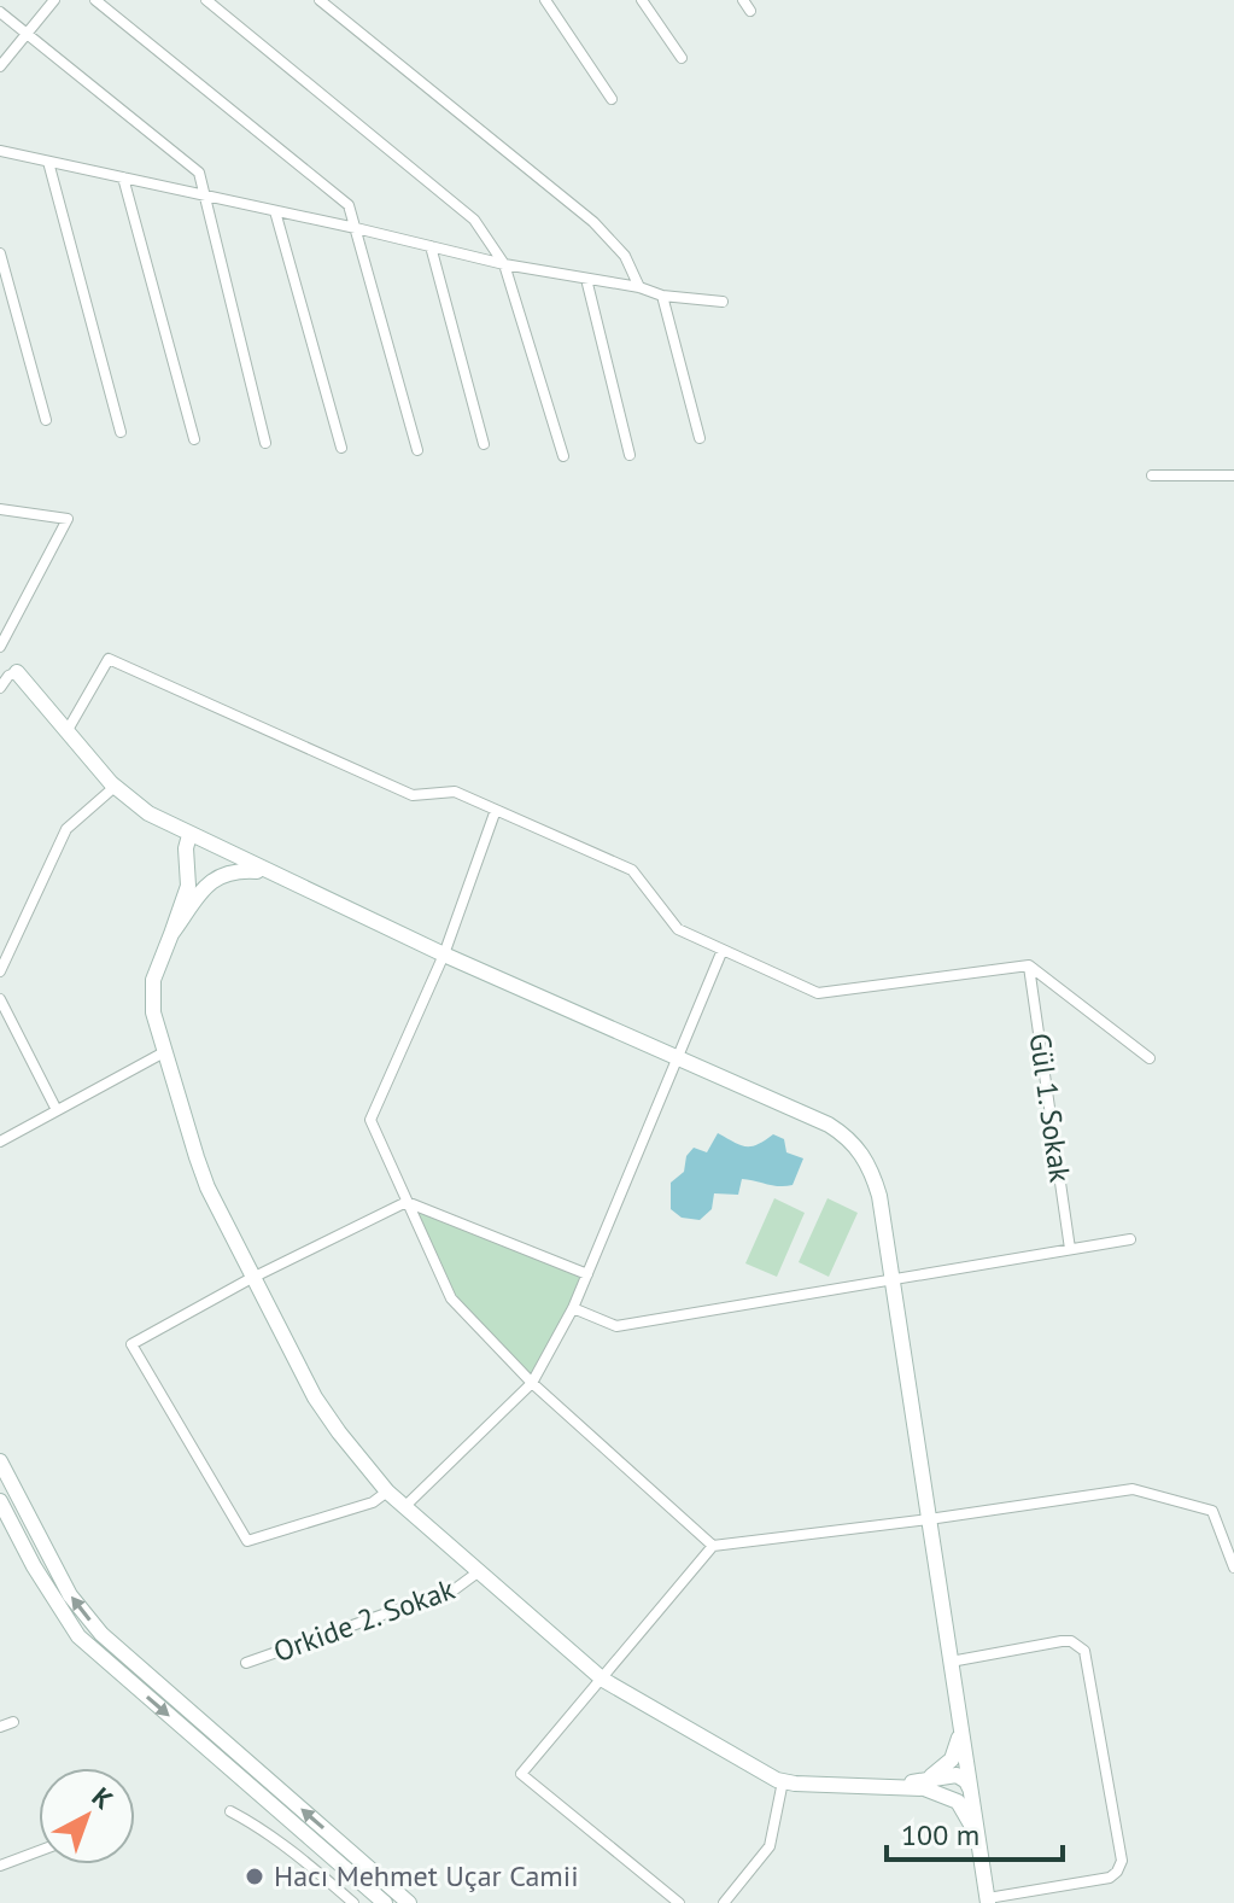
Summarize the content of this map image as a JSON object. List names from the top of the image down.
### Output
{
  "streets": {
    "street": ["Gül 1. Sokak", "Orkide 2. Sokak"]
  },
  "places": ["Hacı Mehmet Uçar Camii"],
  "scale_bar": "100 m",
  "north": "top right"
}
